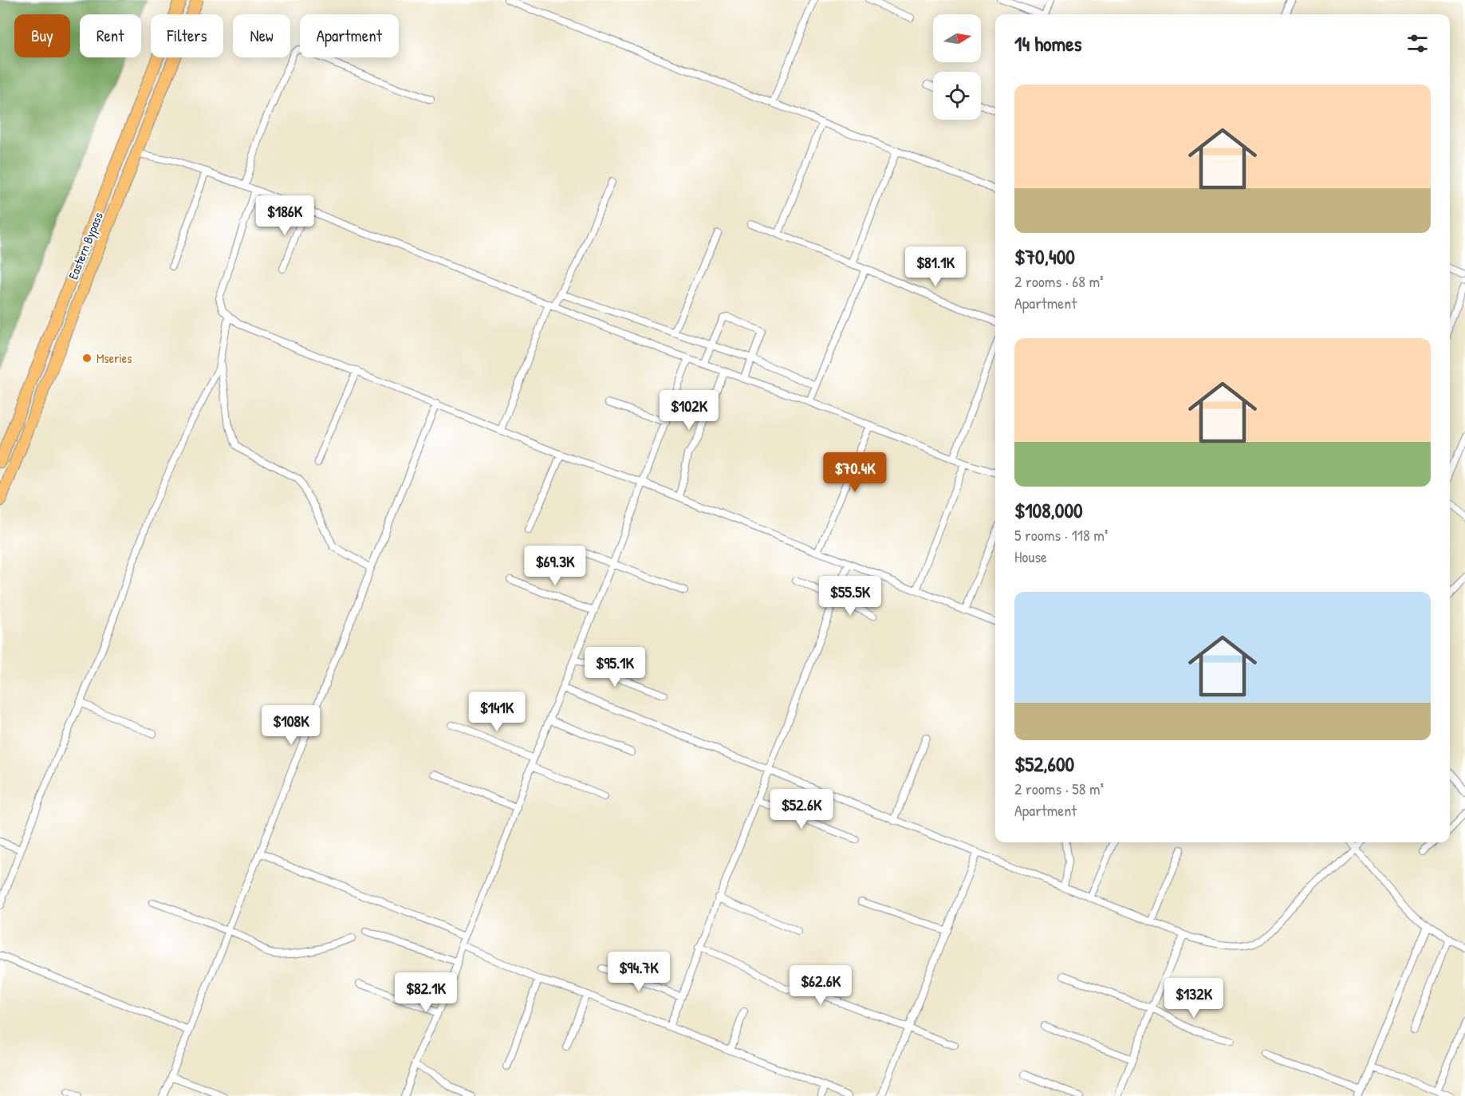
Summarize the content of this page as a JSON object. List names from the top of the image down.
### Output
{
  "streets": {
    "main road": ["Eastern Bypass"]
  },
  "places": ["Mseries"],
  "north": "right",
  "page": {
    "chip": [
      "Buy",
      "Rent",
      "Filters",
      "New",
      "Apartment"
    ],
    "heading": "14 homes",
    "list": [
      {
        "name": "$70,400",
        "note": "2 rooms · 68 m² · Apartment"
      },
      {
        "name": "$108,000",
        "note": "5 rooms · 118 m² · House"
      },
      {
        "name": "$52,600",
        "note": "2 rooms · 58 m² · Apartment"
      }
    ],
    "price": [
      "$186K",
      "$81.1K",
      "$102K",
      "$70.4K",
      "$69.3K",
      "$55.5K",
      "$95.1K",
      "$141K",
      "$108K",
      "$52.6K",
      "$94.7K",
      "$62.6K",
      "$82.1K",
      "$132K"
    ]
  }
}
